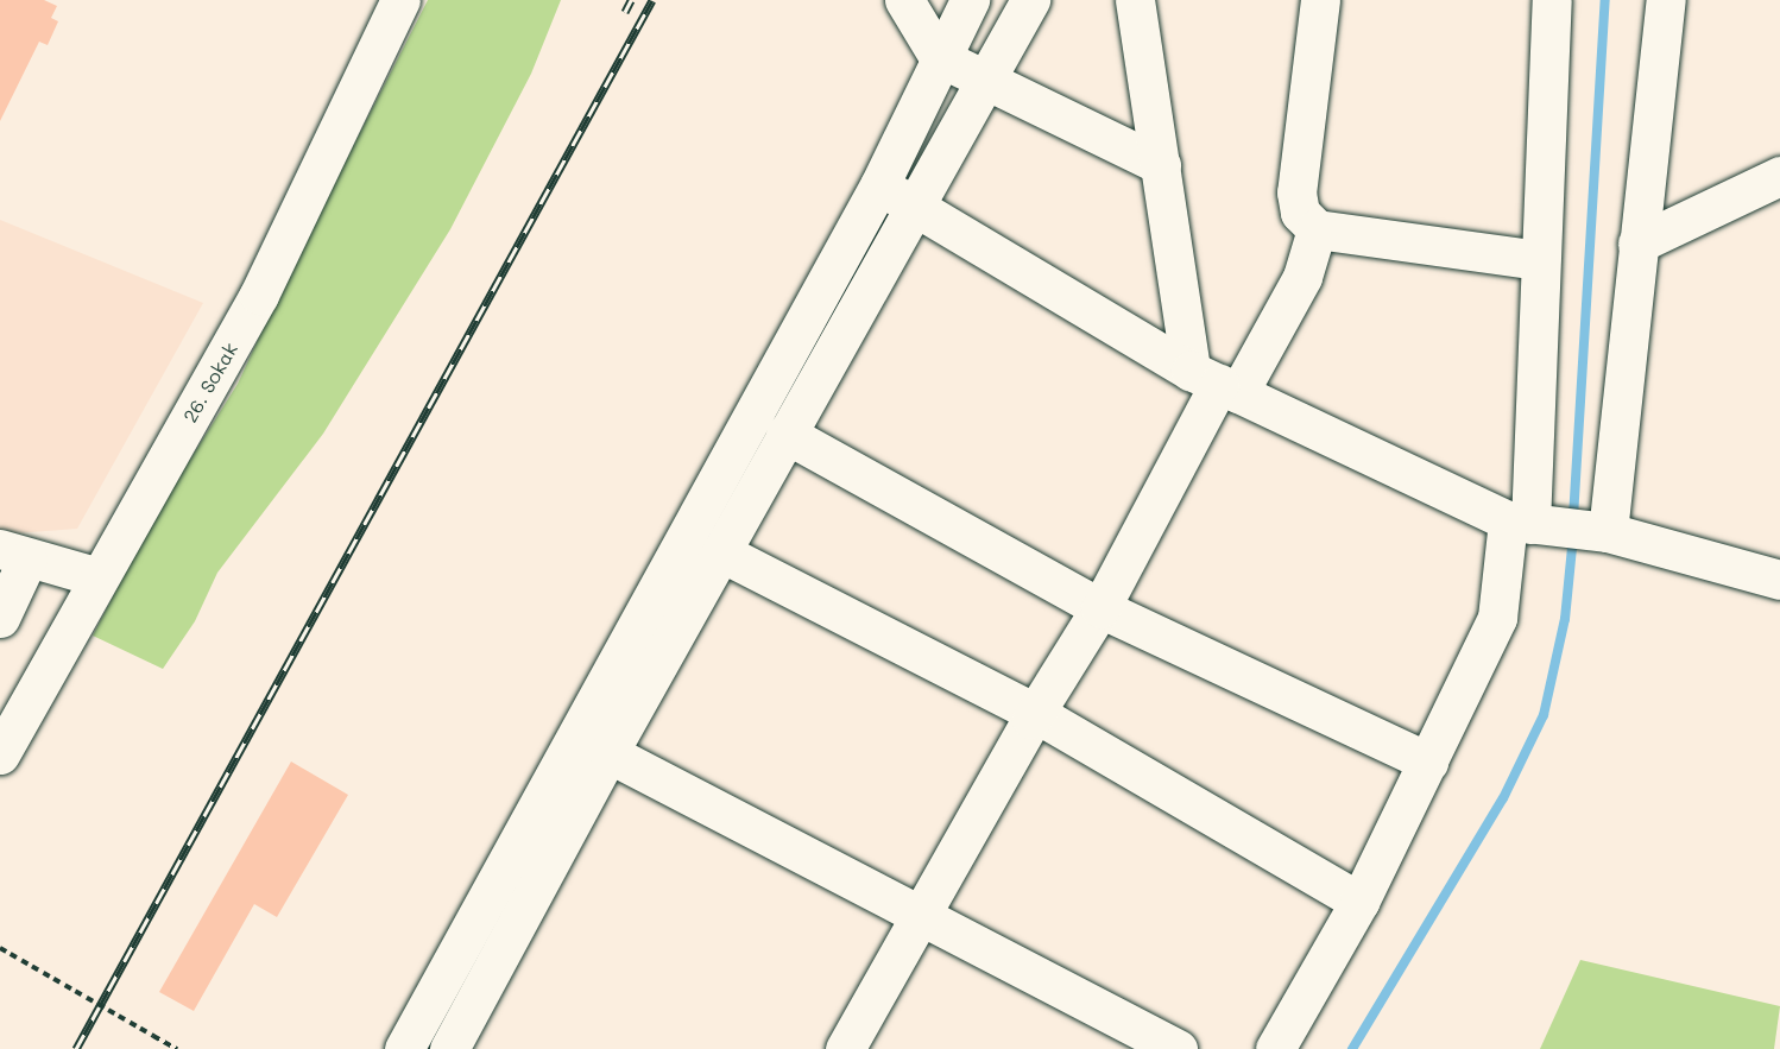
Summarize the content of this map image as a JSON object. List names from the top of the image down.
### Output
{
  "streets": {
    "street": ["26. Sokak"]
  }
}
